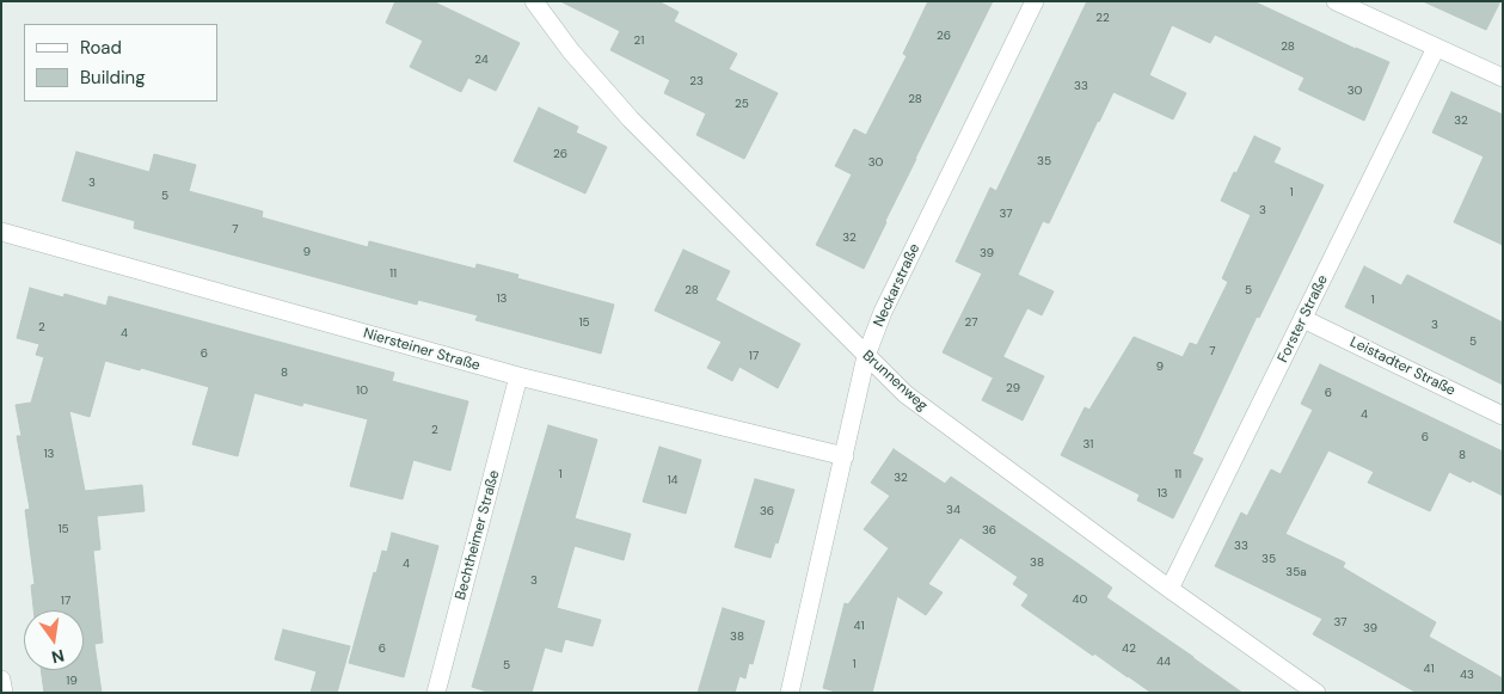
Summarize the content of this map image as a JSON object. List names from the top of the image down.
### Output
{
  "streets": {
    "street": [
      "Neckarstraße",
      "Forster Straße",
      "Niersteiner Straße",
      "Leistadter Straße",
      "Brunnenweg",
      "Bechtheimer Straße"
    ]
  },
  "crossings": [
    ["Neckarstraße", "Niersteiner Straße"],
    ["Neckarstraße", "Brunnenweg"],
    ["Forster Straße", "Leistadter Straße"],
    ["Forster Straße", "Brunnenweg"],
    ["Niersteiner Straße", "Bechtheimer Straße"]
  ],
  "house_numbers": [
    "22",
    "26",
    "21",
    "28",
    "24",
    "23",
    "33",
    "30",
    "28",
    "25",
    "32",
    "26",
    "35",
    "30",
    "3",
    "1",
    "5",
    "3",
    "37",
    "7",
    "32",
    "9",
    "39",
    "11",
    "28",
    "5",
    "13",
    "1",
    "15",
    "27",
    "3",
    "2",
    "4",
    "5",
    "7",
    "6",
    "17",
    "9",
    "8",
    "29",
    "10",
    "6",
    "4",
    "2",
    "6",
    "31",
    "13",
    "8",
    "1",
    "11",
    "32",
    "14",
    "13",
    "34",
    "36",
    "15",
    "36",
    "33",
    "35",
    "38",
    "4",
    "35a",
    "3",
    "40",
    "17",
    "37",
    "41",
    "39",
    "38",
    "6",
    "42",
    "44",
    "1",
    "5",
    "41",
    "43",
    "19"
  ],
  "legend": ["Road", "Building"],
  "north": "bottom"
}
